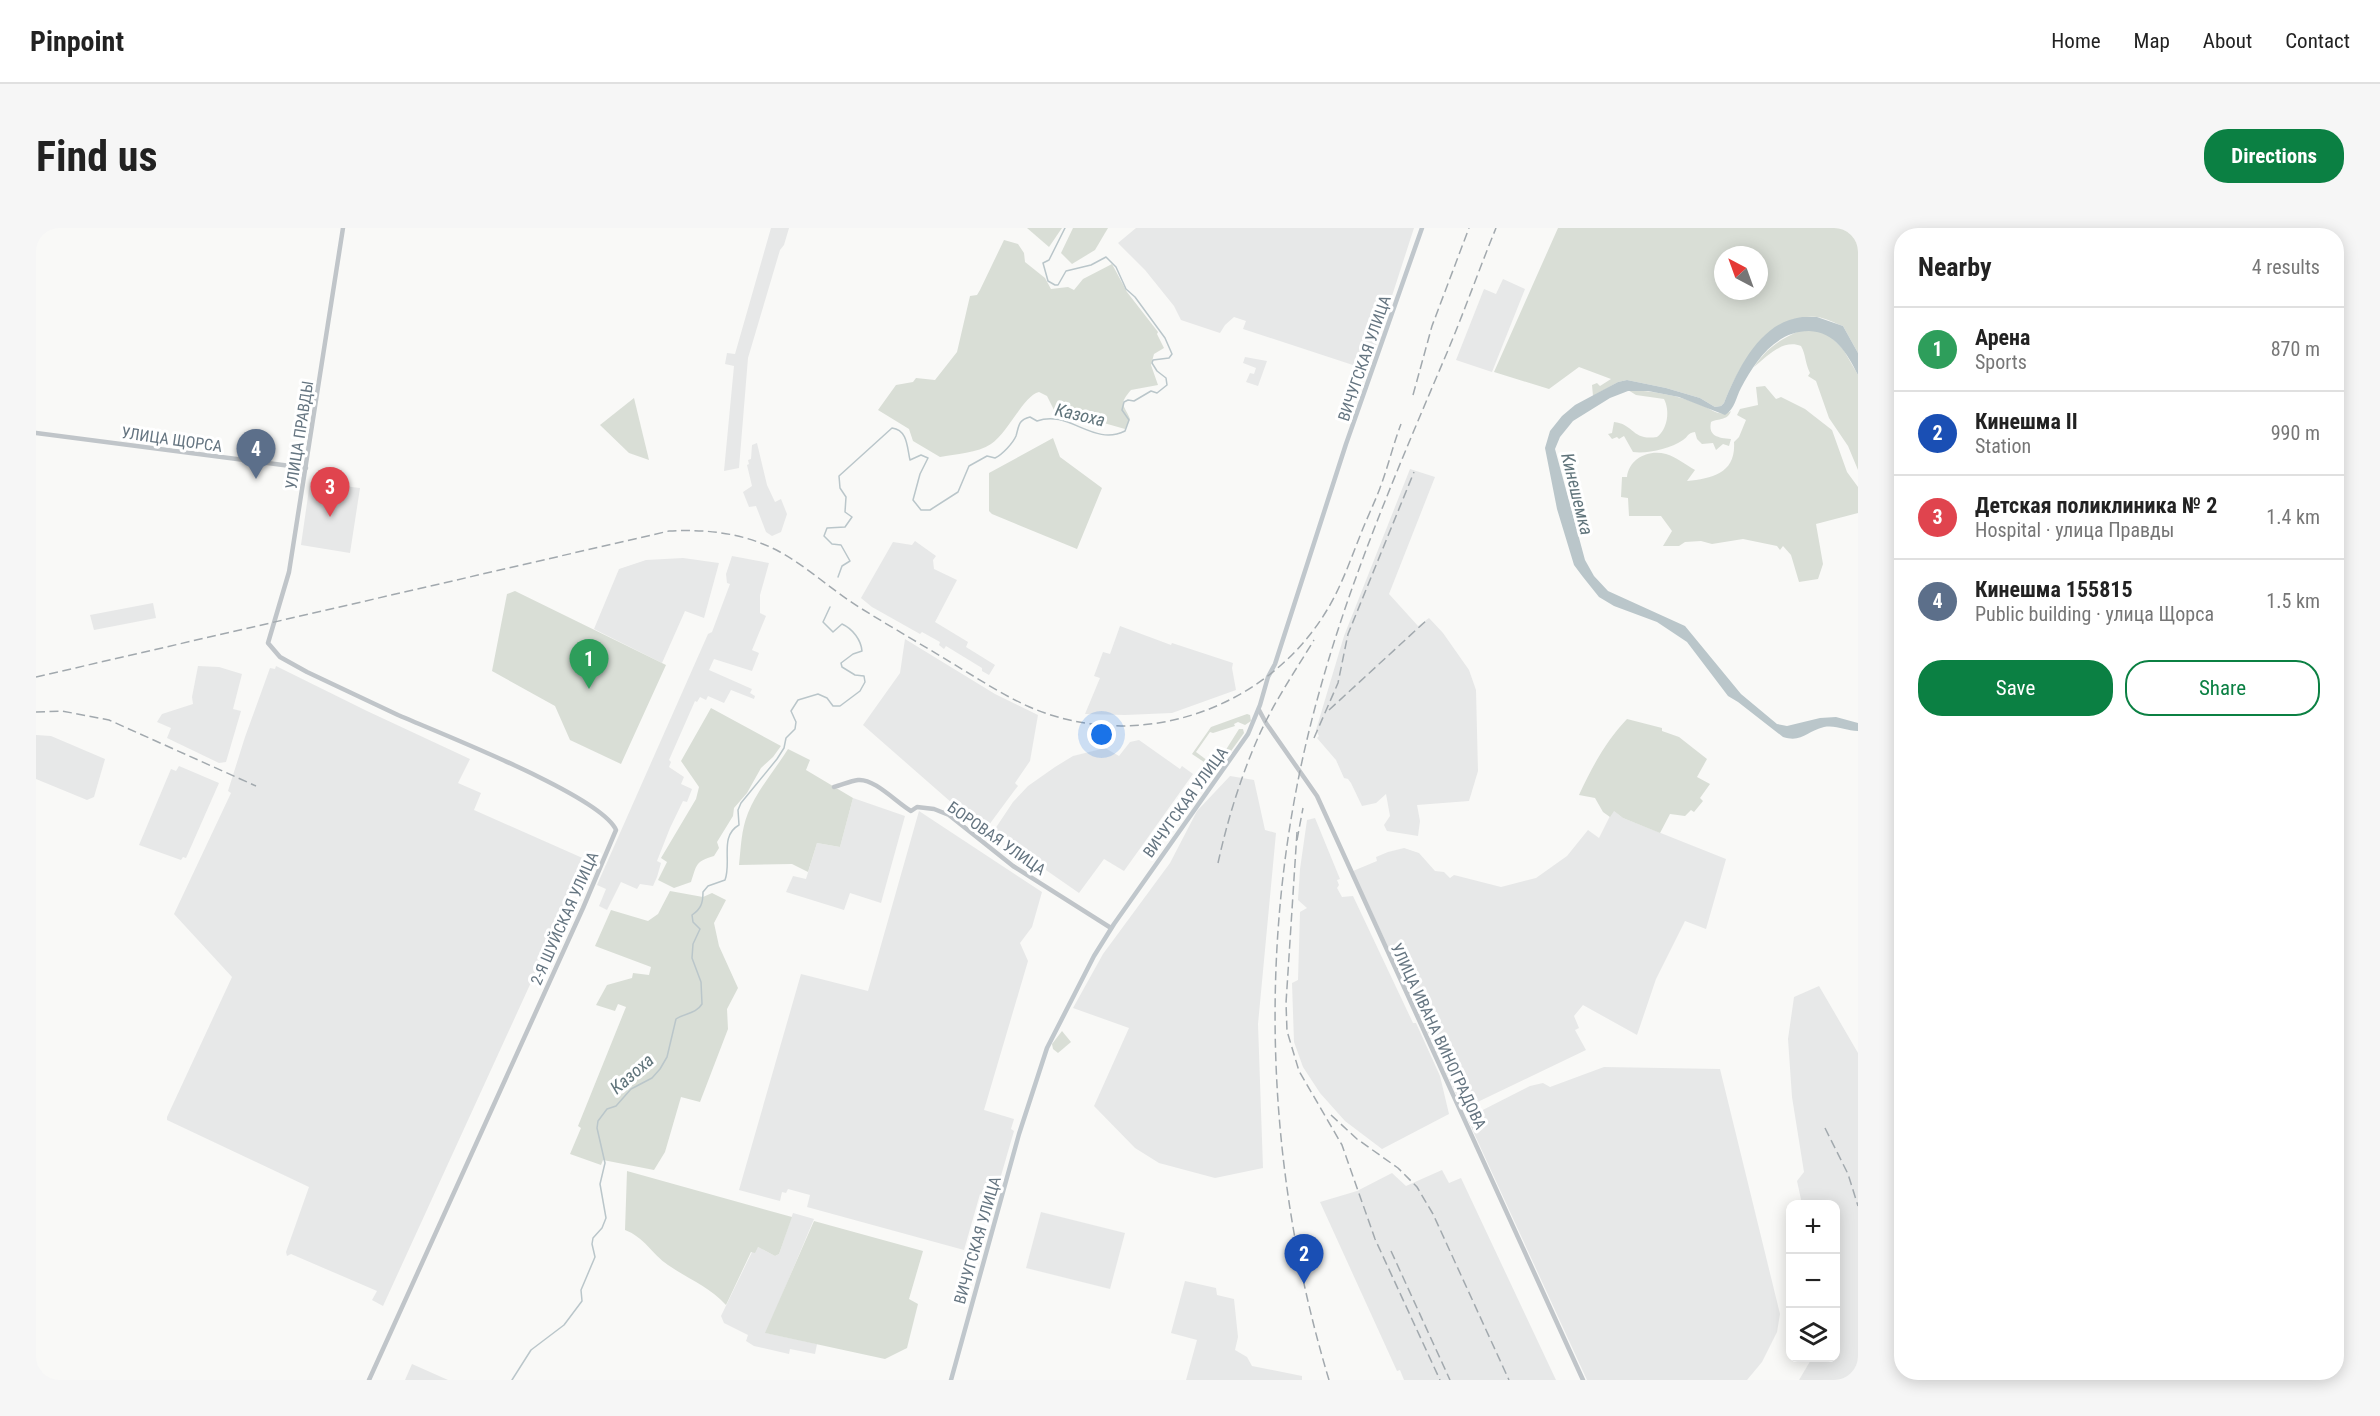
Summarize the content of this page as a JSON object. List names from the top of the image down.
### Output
{
  "streets": {
    "main road": ["ВИЧУГСКАЯ УЛИЦА"],
    "street": [
      "УЛИЦА ПРАВДЫ",
      "УЛИЦА ЩОРСА",
      "БОРОВАЯ УЛИЦА",
      "2-Я ШУЙСКАЯ УЛИЦА",
      "УЛИЦА ИВАНА ВИНОГРАДОВА"
    ]
  },
  "crossings": [
    ["ВИЧУГСКАЯ УЛИЦА", "БОРОВАЯ УЛИЦА"],
    ["ВИЧУГСКАЯ УЛИЦА", "УЛИЦА ИВАНА ВИНОГРАДОВА"],
    ["УЛИЦА ПРАВДЫ", "УЛИЦА ЩОРСА"],
    ["УЛИЦА ПРАВДЫ", "2-Я ШУЙСКАЯ УЛИЦА"]
  ],
  "water": ["Казоха", "Кинешемка"],
  "north": "top left",
  "page": {
    "header": "Pinpoint",
    "nav": [
      "Home",
      "Map",
      "About",
      "Contact"
    ],
    "buttons": [
      "Directions",
      ["Save", "Share"]
    ],
    "title": "Find us",
    "heading": ["Nearby", "4 results"],
    "list": [
      {
        "mark": "1",
        "name": "Арена",
        "note": "Sports",
        "value": "870 m"
      },
      {
        "mark": "2",
        "name": "Кинешма II",
        "note": "Station",
        "value": "990 m"
      },
      {
        "mark": "3",
        "name": "Детская поликлиника № 2",
        "note": "Hospital · улица Правды",
        "value": "1.4 km"
      },
      {
        "mark": "4",
        "name": "Кинешма 155815",
        "note": "Public building · улица Щорса",
        "value": "1.5 km"
      }
    ],
    "pins": [
      "4",
      "3",
      "1",
      "2"
    ],
    "map_buttons": ["+", "−"]
  }
}
